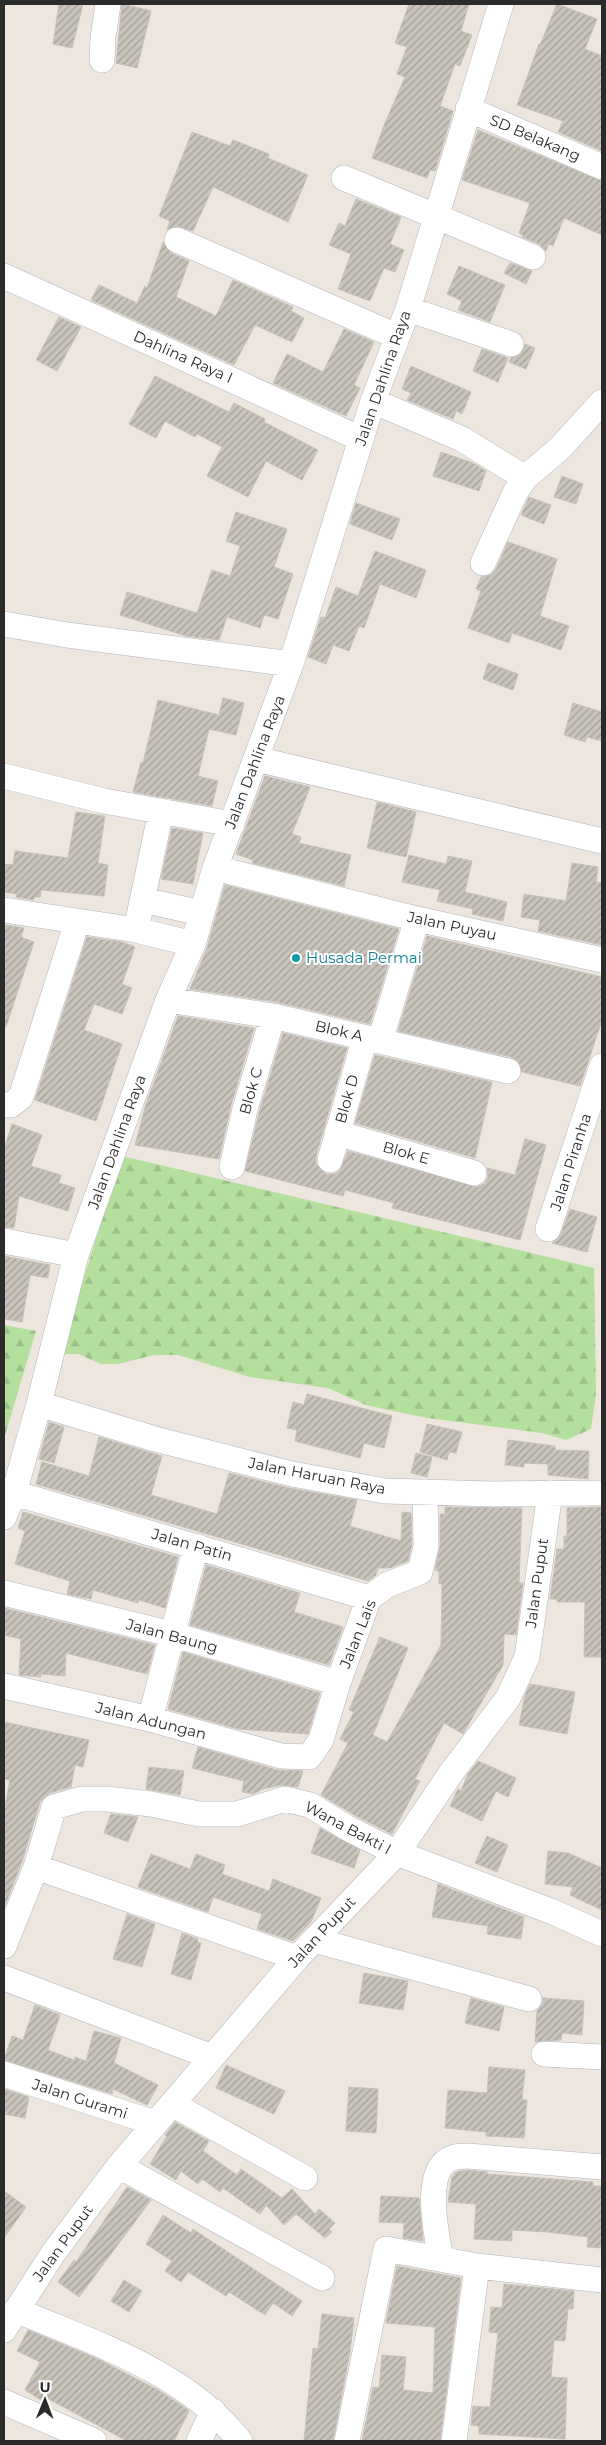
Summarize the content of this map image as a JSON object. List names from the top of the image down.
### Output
{
  "streets": {
    "street": [
      "SD Belakang",
      "Dahlina Raya I",
      "Jalan Dahlina Raya",
      "Jalan Puyau",
      "Blok A",
      "Blok C",
      "Blok D",
      "Blok E",
      "Jalan Piranha",
      "Jalan Haruan Raya",
      "Jalan Patin",
      "Jalan Puput",
      "Jalan Lais",
      "Jalan Baung",
      "Jalan Adungan",
      "Wana Bakti I",
      "Jalan Gurami"
    ]
  },
  "crossings": [
    ["SD Belakang", "Jalan Dahlina Raya"],
    ["Dahlina Raya I", "Jalan Dahlina Raya"],
    ["Jalan Dahlina Raya", "Jalan Puyau"],
    ["Jalan Dahlina Raya", "Blok A"],
    ["Jalan Dahlina Raya", "Jalan Haruan Raya"],
    ["Jalan Dahlina Raya", "Jalan Patin"],
    ["Jalan Puyau", "Blok D"],
    ["Blok A", "Blok C"],
    ["Blok A", "Blok D"],
    ["Blok D", "Blok E"],
    ["Jalan Haruan Raya", "Jalan Puput"],
    ["Jalan Haruan Raya", "Jalan Lais"],
    ["Jalan Patin", "Jalan Lais"],
    ["Jalan Puput", "Wana Bakti I"],
    ["Jalan Puput", "Jalan Gurami"],
    ["Jalan Lais", "Jalan Baung"],
    ["Jalan Lais", "Jalan Adungan"]
  ],
  "places": ["Husada Permai"],
  "north": "top"
}
